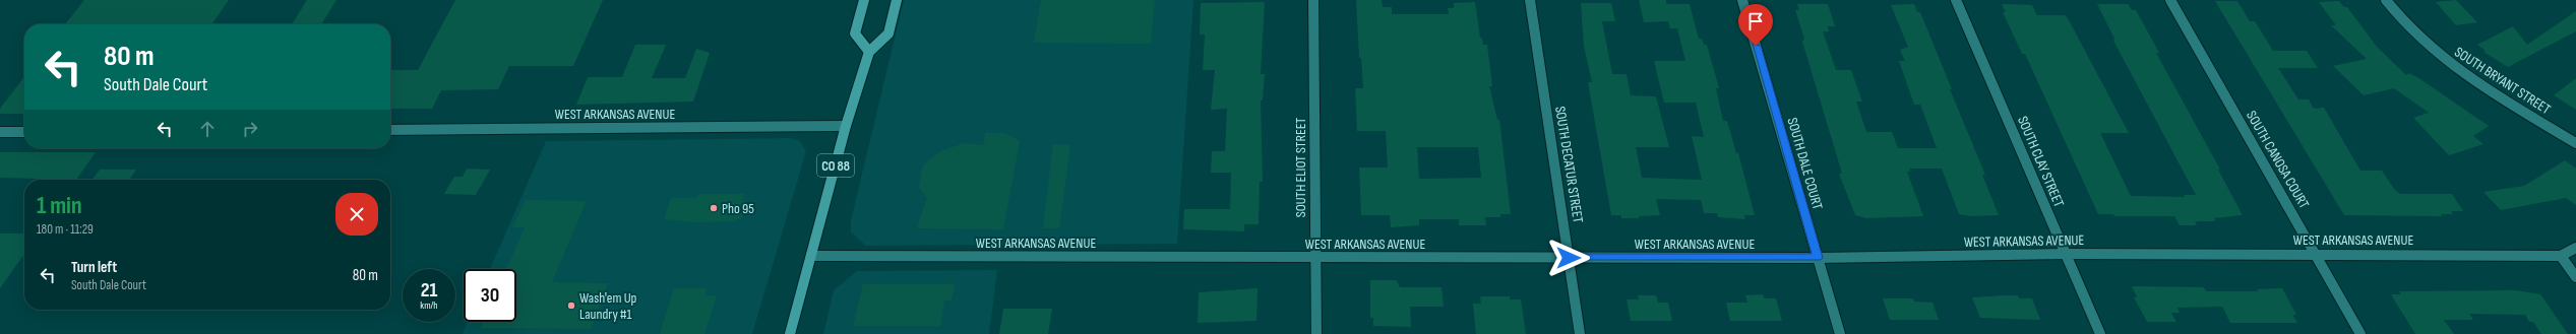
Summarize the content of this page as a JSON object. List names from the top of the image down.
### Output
{
  "streets": {
    "main road": ["CO 88"],
    "street": [
      "SOUTH BRYANT STREET",
      "WEST ARKANSAS AVENUE",
      "SOUTH CANOSA COURT",
      "SOUTH CLAY STREET",
      "SOUTH DALE COURT",
      "SOUTH DECATUR STREET",
      "SOUTH ELIOT STREET"
    ]
  },
  "crossings": [
    ["WEST ARKANSAS AVENUE", "SOUTH CANOSA COURT"],
    ["WEST ARKANSAS AVENUE", "SOUTH CLAY STREET"],
    ["WEST ARKANSAS AVENUE", "SOUTH DALE COURT"],
    ["WEST ARKANSAS AVENUE", "SOUTH DECATUR STREET"],
    ["WEST ARKANSAS AVENUE", "CO 88"],
    ["WEST ARKANSAS AVENUE", "SOUTH ELIOT STREET"]
  ],
  "places": ["Pho 95", "Wash'em Up Laundry #1"],
  "page": {
    "turn": ["80 m", "South Dale Court"],
    "heading": ["1 min", "180 m · 11:29"],
    "list": [
      {
        "name": "Turn left",
        "note": "South Dale Court",
        "value": "80 m"
      }
    ],
    "speed": "21 km/h",
    "limit": "30"
  }
}
